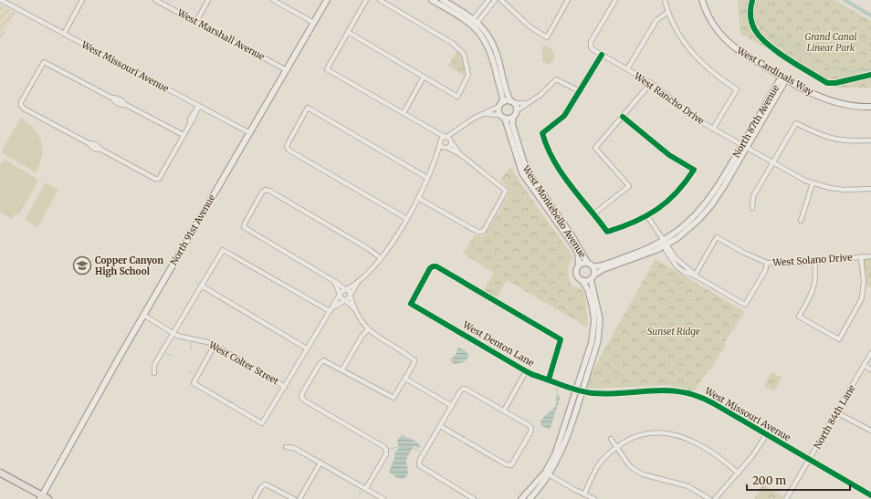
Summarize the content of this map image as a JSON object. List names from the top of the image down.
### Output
{
  "streets": {
    "main road": ["West Cardinals Way", "North 91st Avenue"],
    "street": [
      "West Marshall Avenue",
      "West Missouri Avenue",
      "West Rancho Drive",
      "North 87th Avenue",
      "West Montebello Avenue",
      "West Solano Drive",
      "West Denton Lane",
      "West Colter Street",
      "North 84th Lane"
    ]
  },
  "crossings": [
    ["West Marshall Avenue", "North 91st Avenue"],
    ["West Missouri Avenue", "North 91st Avenue"],
    ["West Missouri Avenue", "West Denton Lane"],
    ["West Missouri Avenue", "North 84th Lane"],
    ["West Cardinals Way", "North 87th Avenue"],
    ["West Rancho Drive", "North 87th Avenue"],
    ["North 87th Avenue", "West Montebello Avenue"],
    ["North 91st Avenue", "West Colter Street"]
  ],
  "parks": ["Grand Canal Linear Park", "Sunset Ridge"],
  "places": {
    "school or university": ["Copper Canyon High School"]
  },
  "scale_bar": "200 m"
}
